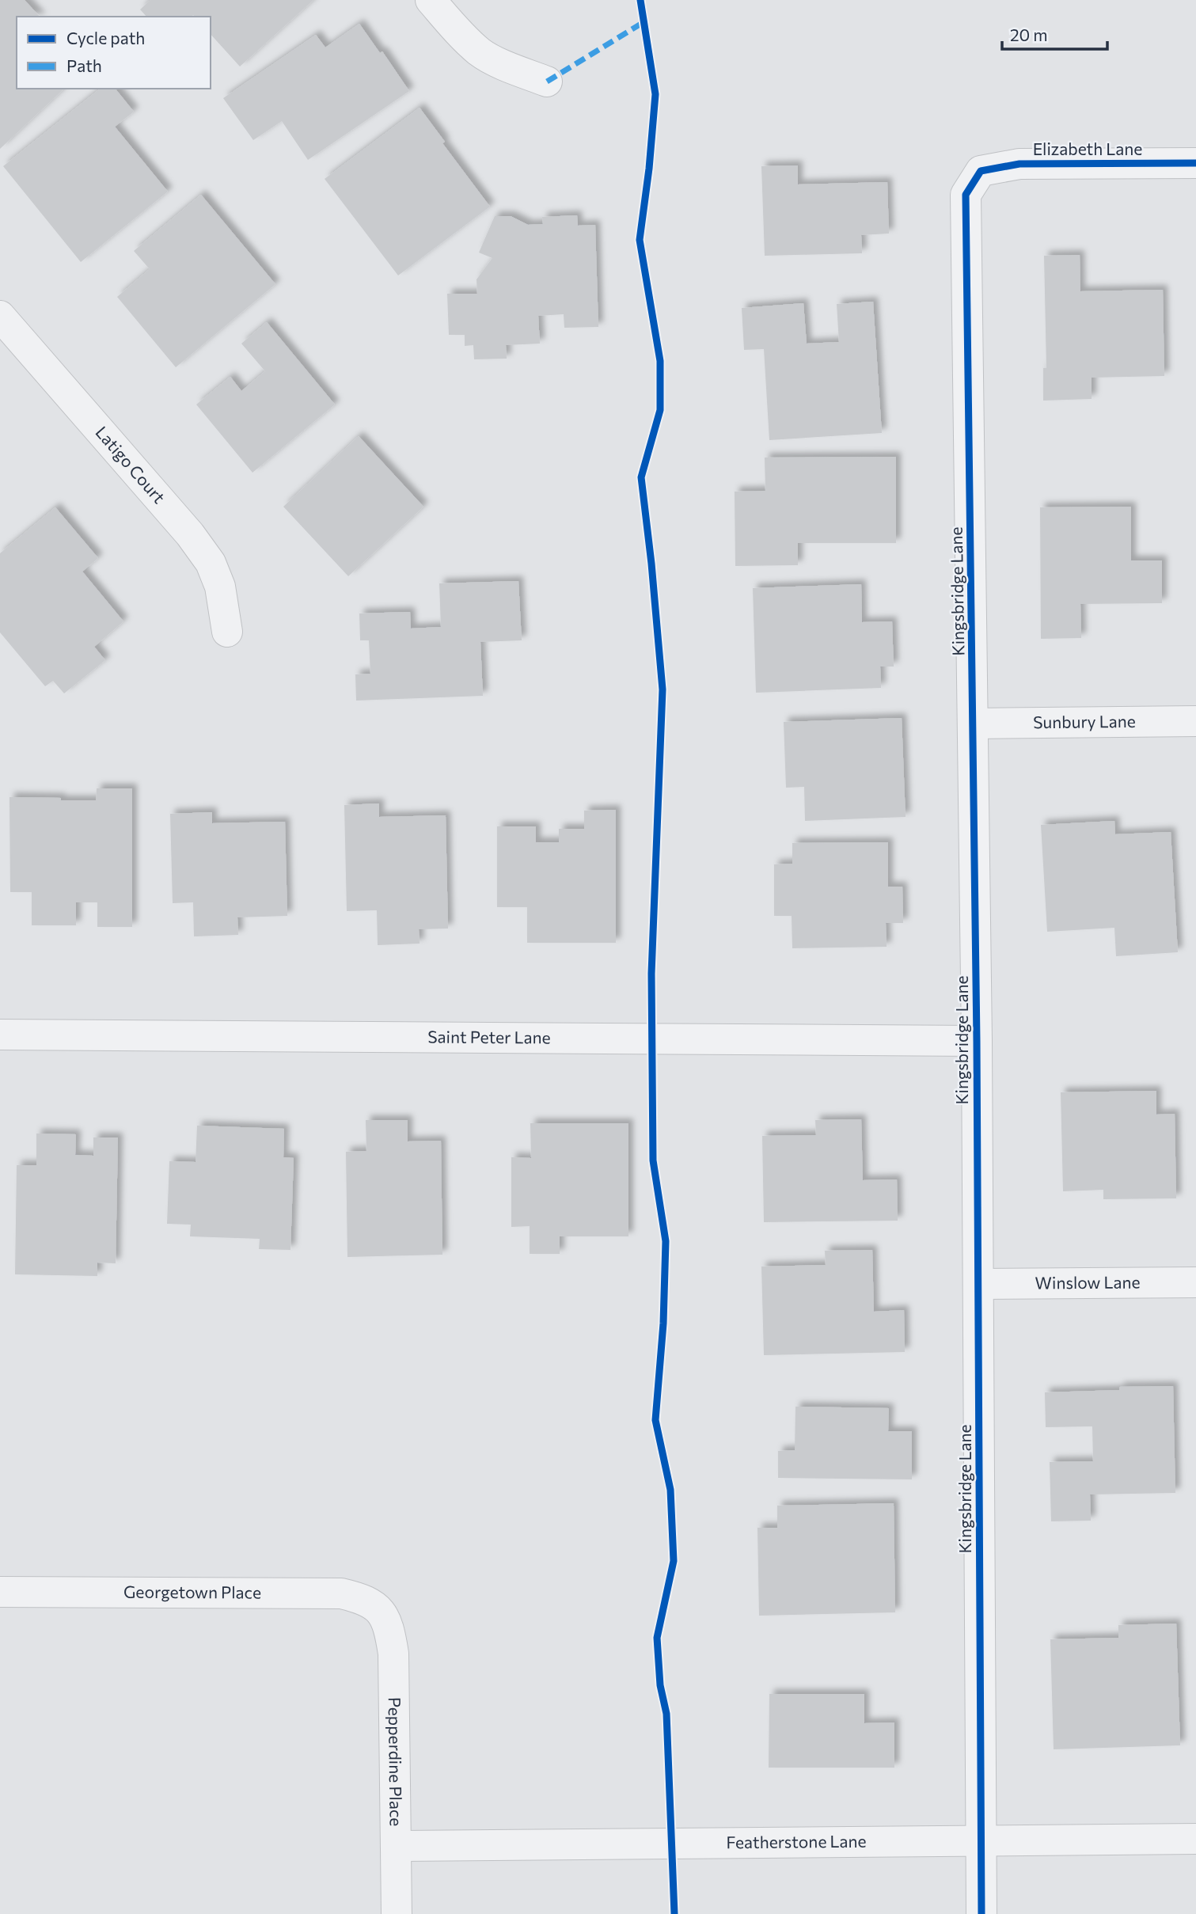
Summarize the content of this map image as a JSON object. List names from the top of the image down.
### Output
{
  "streets": {
    "street": [
      "Elizabeth Lane",
      "Latigo Court",
      "Kingsbridge Lane",
      "Sunbury Lane",
      "Saint Peter Lane",
      "Winslow Lane",
      "Georgetown Place",
      "Pepperdine Place",
      "Featherstone Lane"
    ]
  },
  "crossings": [
    ["Elizabeth Lane", "Kingsbridge Lane"],
    ["Kingsbridge Lane", "Sunbury Lane"],
    ["Kingsbridge Lane", "Saint Peter Lane"],
    ["Kingsbridge Lane", "Winslow Lane"],
    ["Kingsbridge Lane", "Featherstone Lane"],
    ["Georgetown Place", "Pepperdine Place"],
    ["Pepperdine Place", "Featherstone Lane"]
  ],
  "legend": ["Cycle path", "Path"],
  "scale_bar": "20 m"
}
